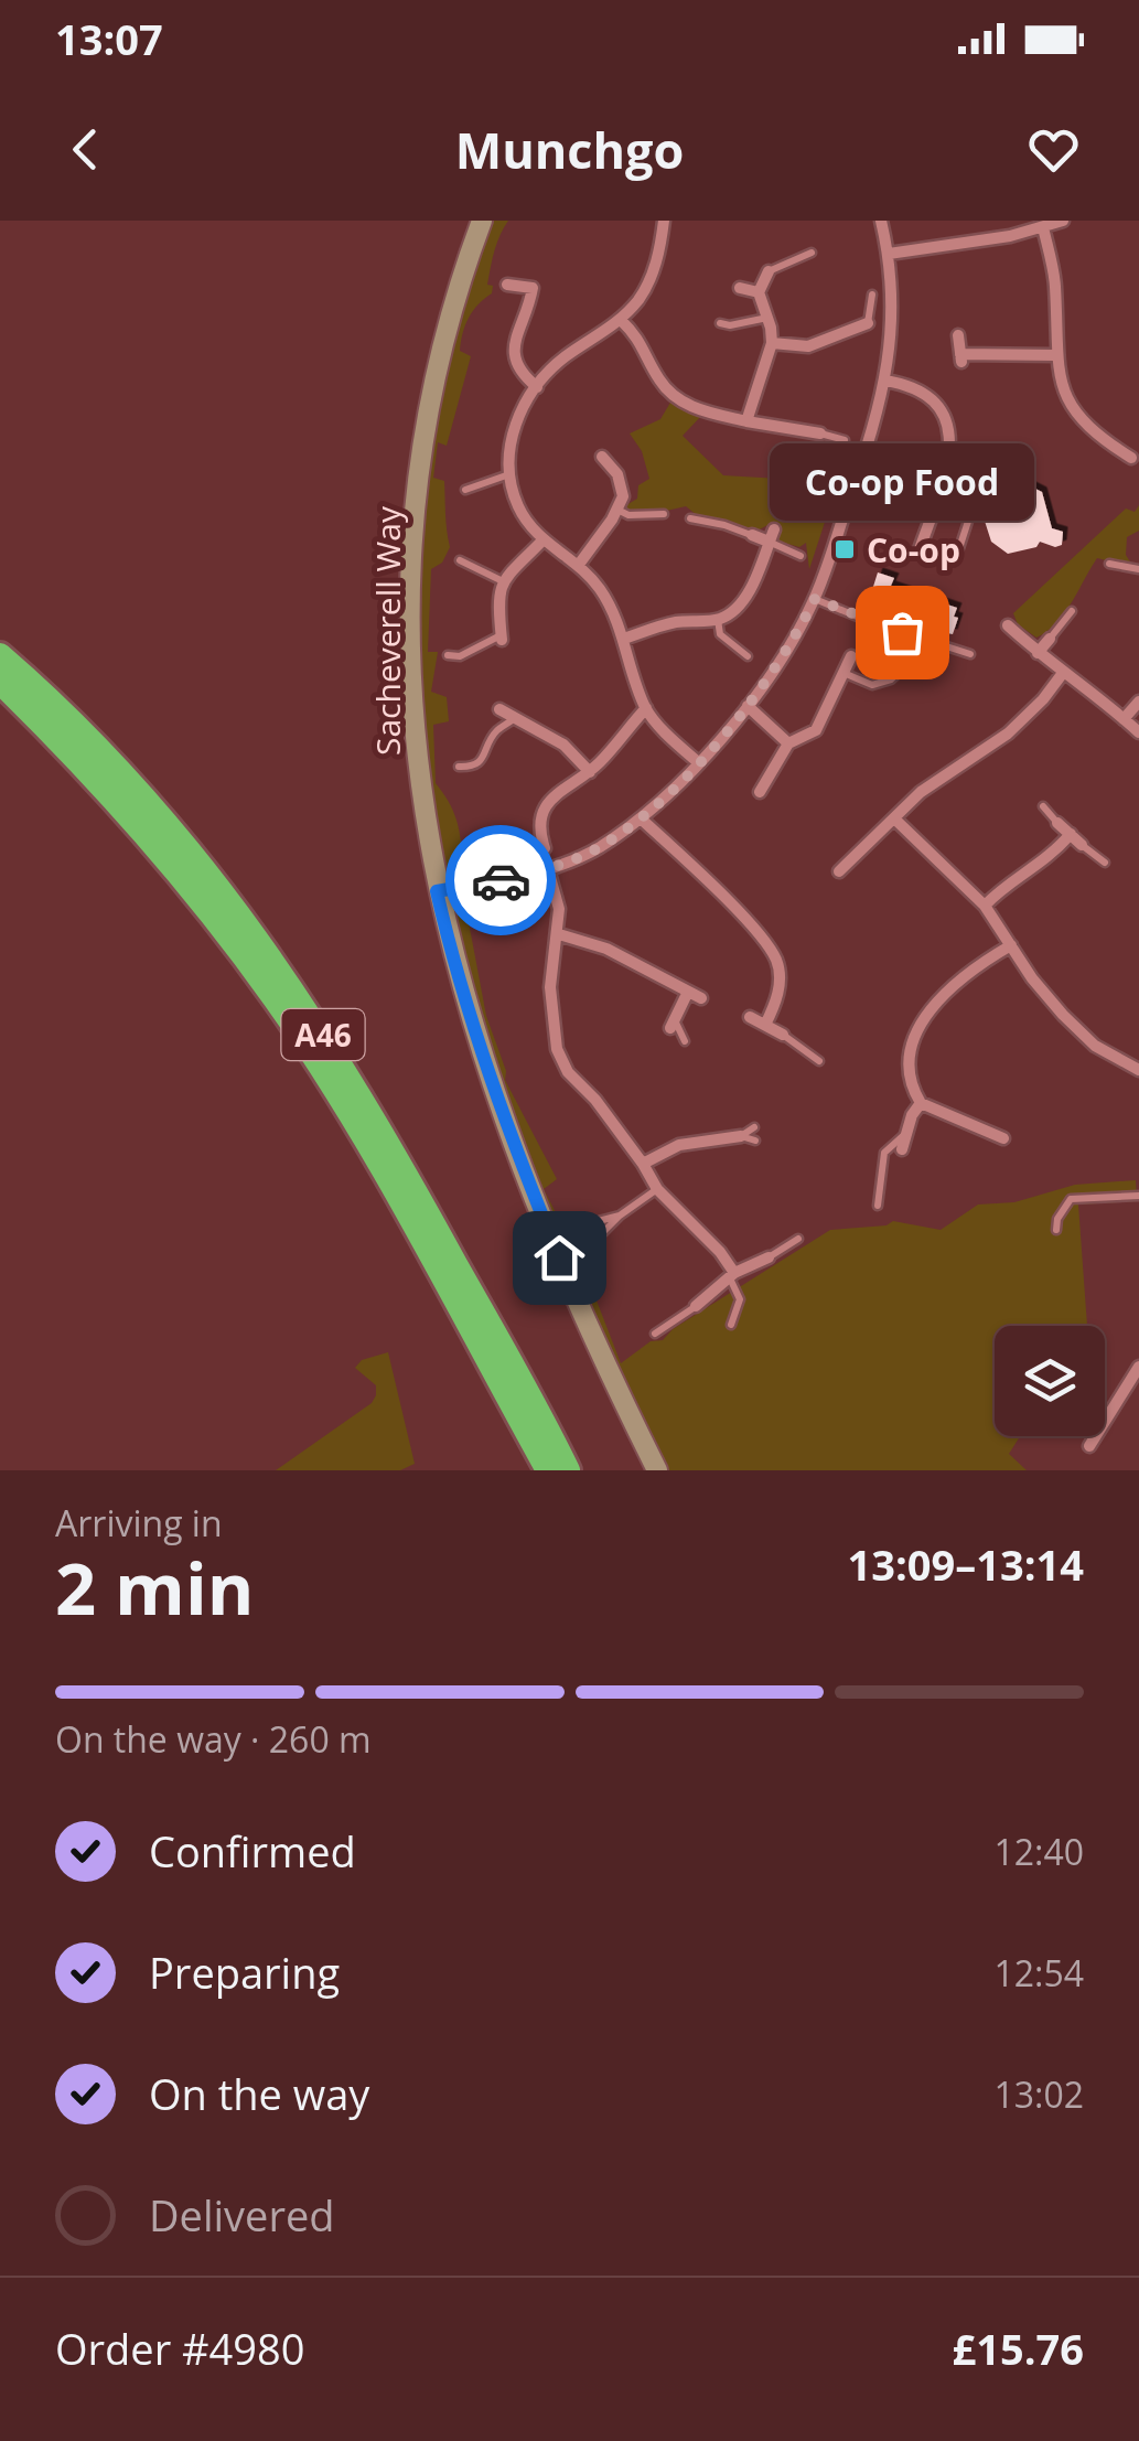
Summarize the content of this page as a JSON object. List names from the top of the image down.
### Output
{
  "streets": {
    "highway": ["A46"],
    "street": ["Sacheverell Way"]
  },
  "places": {
    "transit": ["Co-op"],
    "other": ["Co-op Food"]
  },
  "page": {
    "status": "13:07",
    "header": "Munchgo",
    "bubble": "Co-op Food",
    "heading": ["2 min", "Arriving in", "13:09–13:14"],
    "panel": ["Order #4980", "£15.76"],
    "bar": "On the way · 260 m",
    "list": [
      ["Confirmed", "12:40"],
      ["Preparing", "12:54"],
      ["On the way", "13:02"],
      "Delivered"
    ]
  }
}
